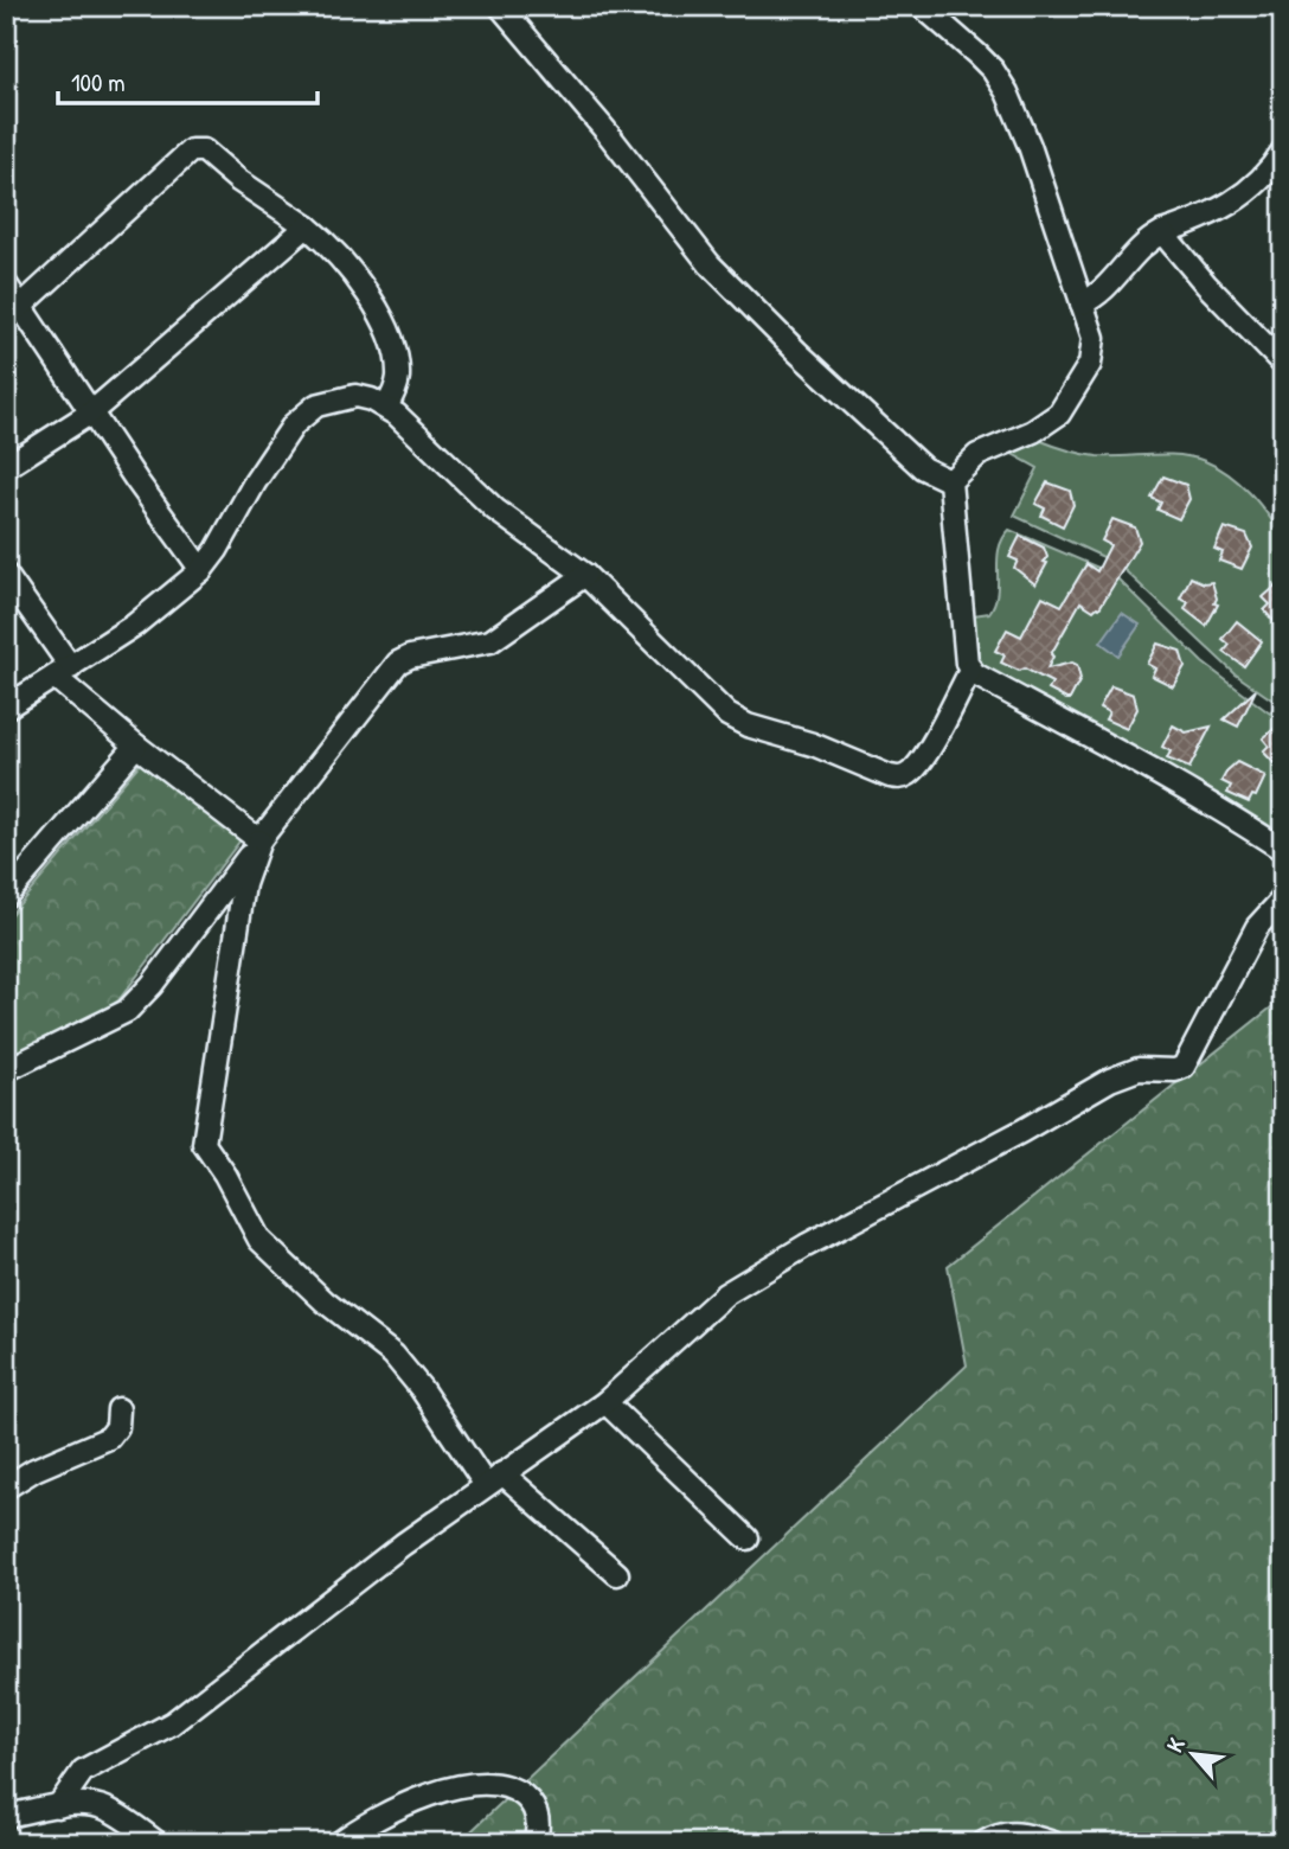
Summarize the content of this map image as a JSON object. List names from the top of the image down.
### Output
{
  "scale_bar": "100 m",
  "north": "top left"
}
